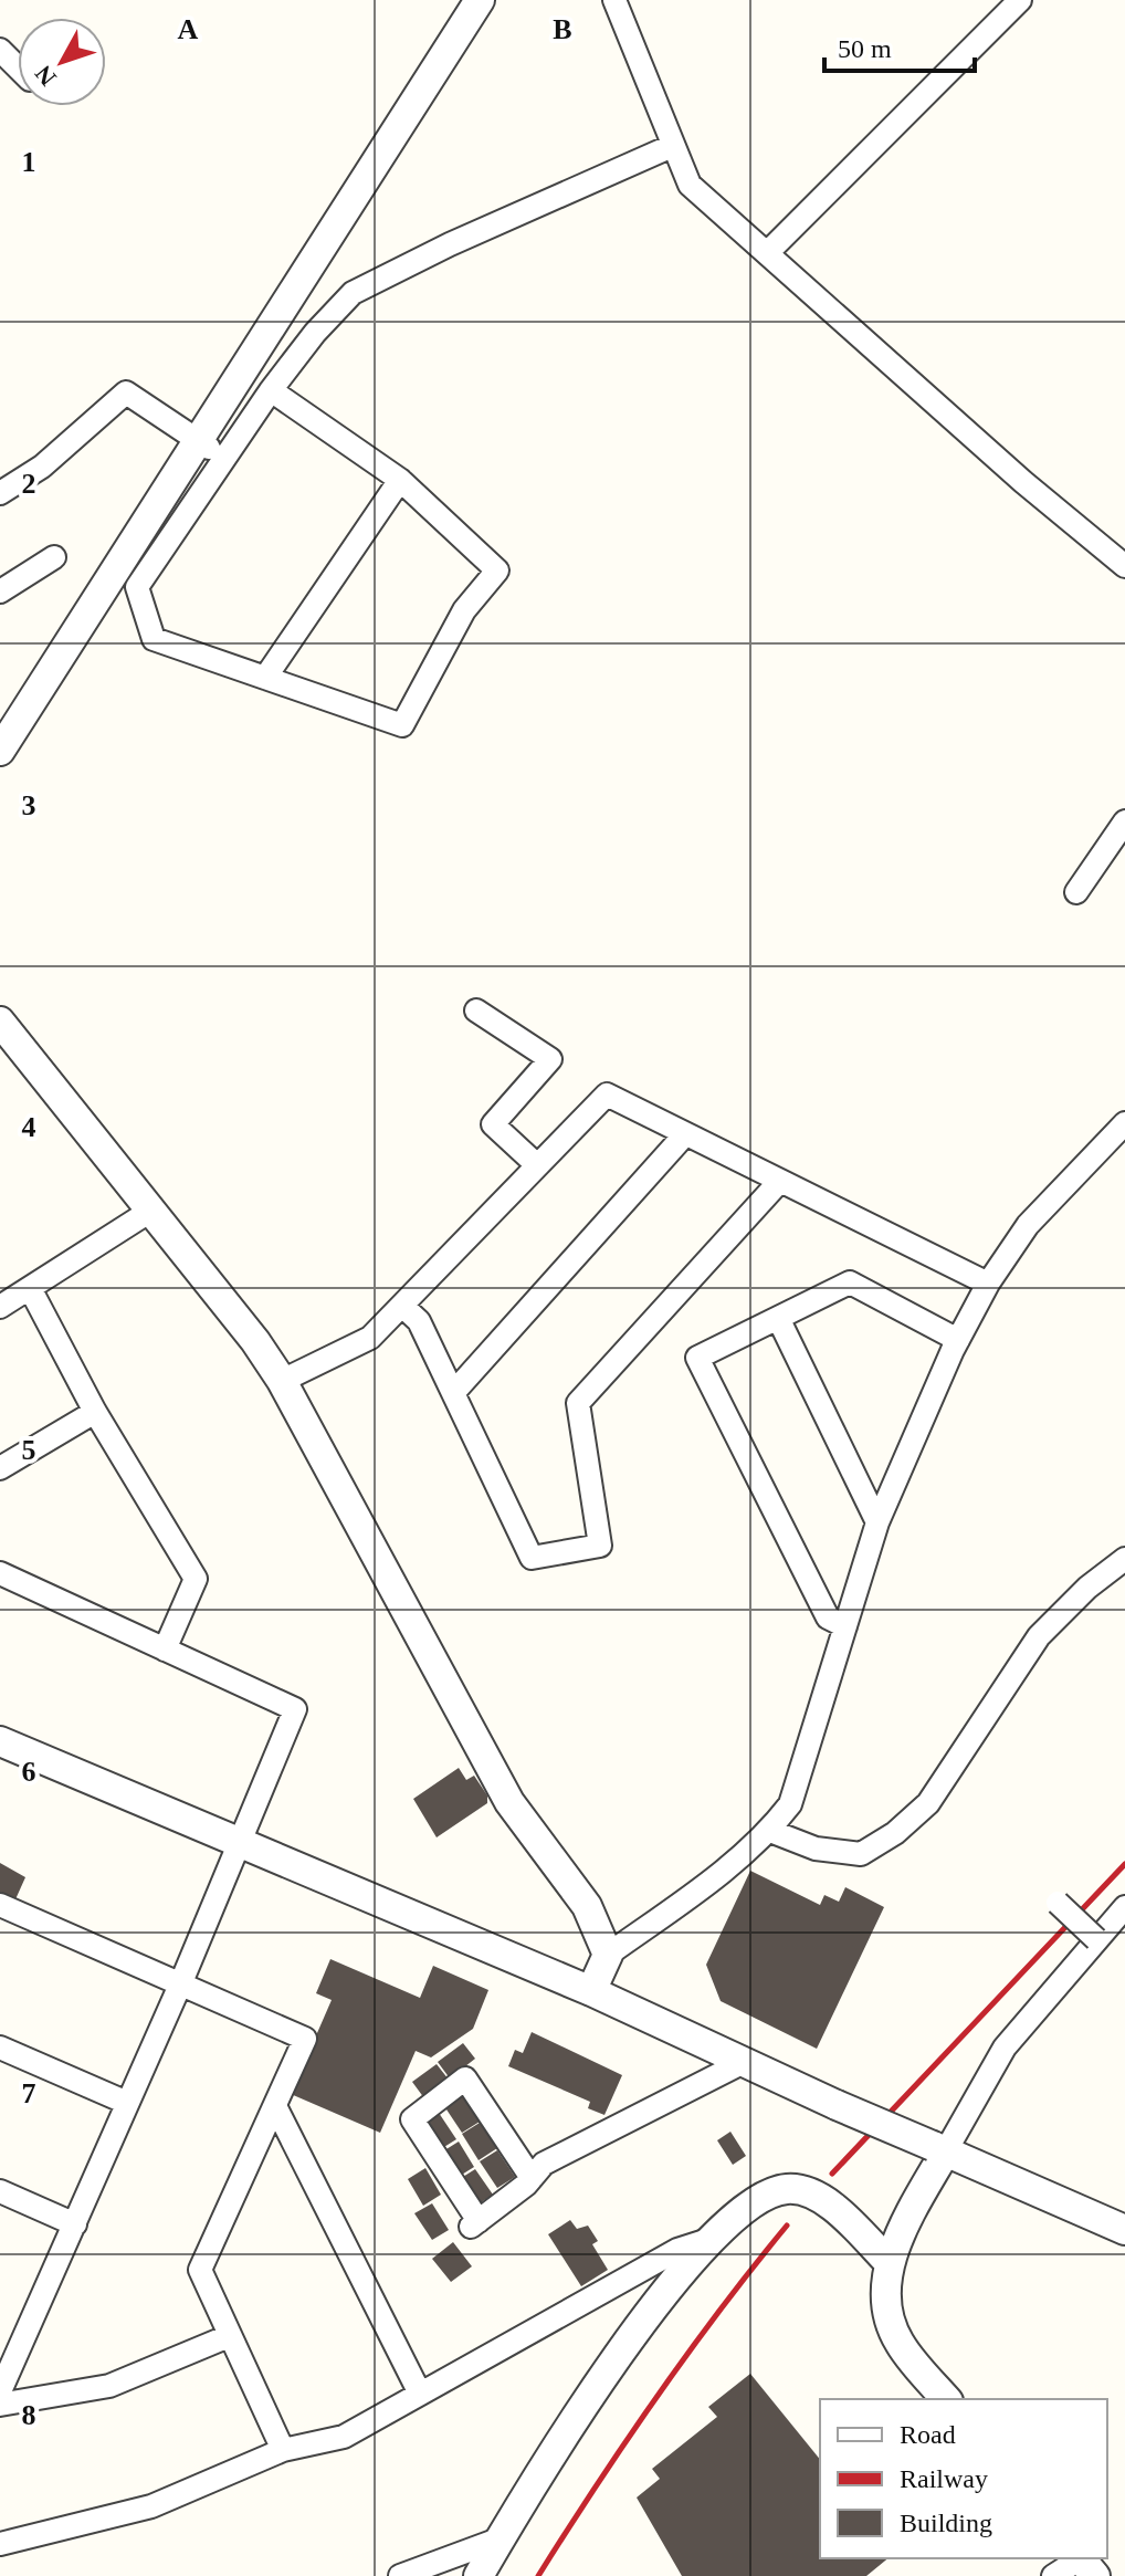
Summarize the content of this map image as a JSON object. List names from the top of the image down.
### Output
{
  "legend": ["Road", "Railway", "Building"],
  "scale_bar": "50 m",
  "north": "bottom left",
  "grid": {
    "columns": ["A", "B"],
    "rows": [
      "1",
      "2",
      "3",
      "4",
      "5",
      "6",
      "7",
      "8"
    ]
  }
}
